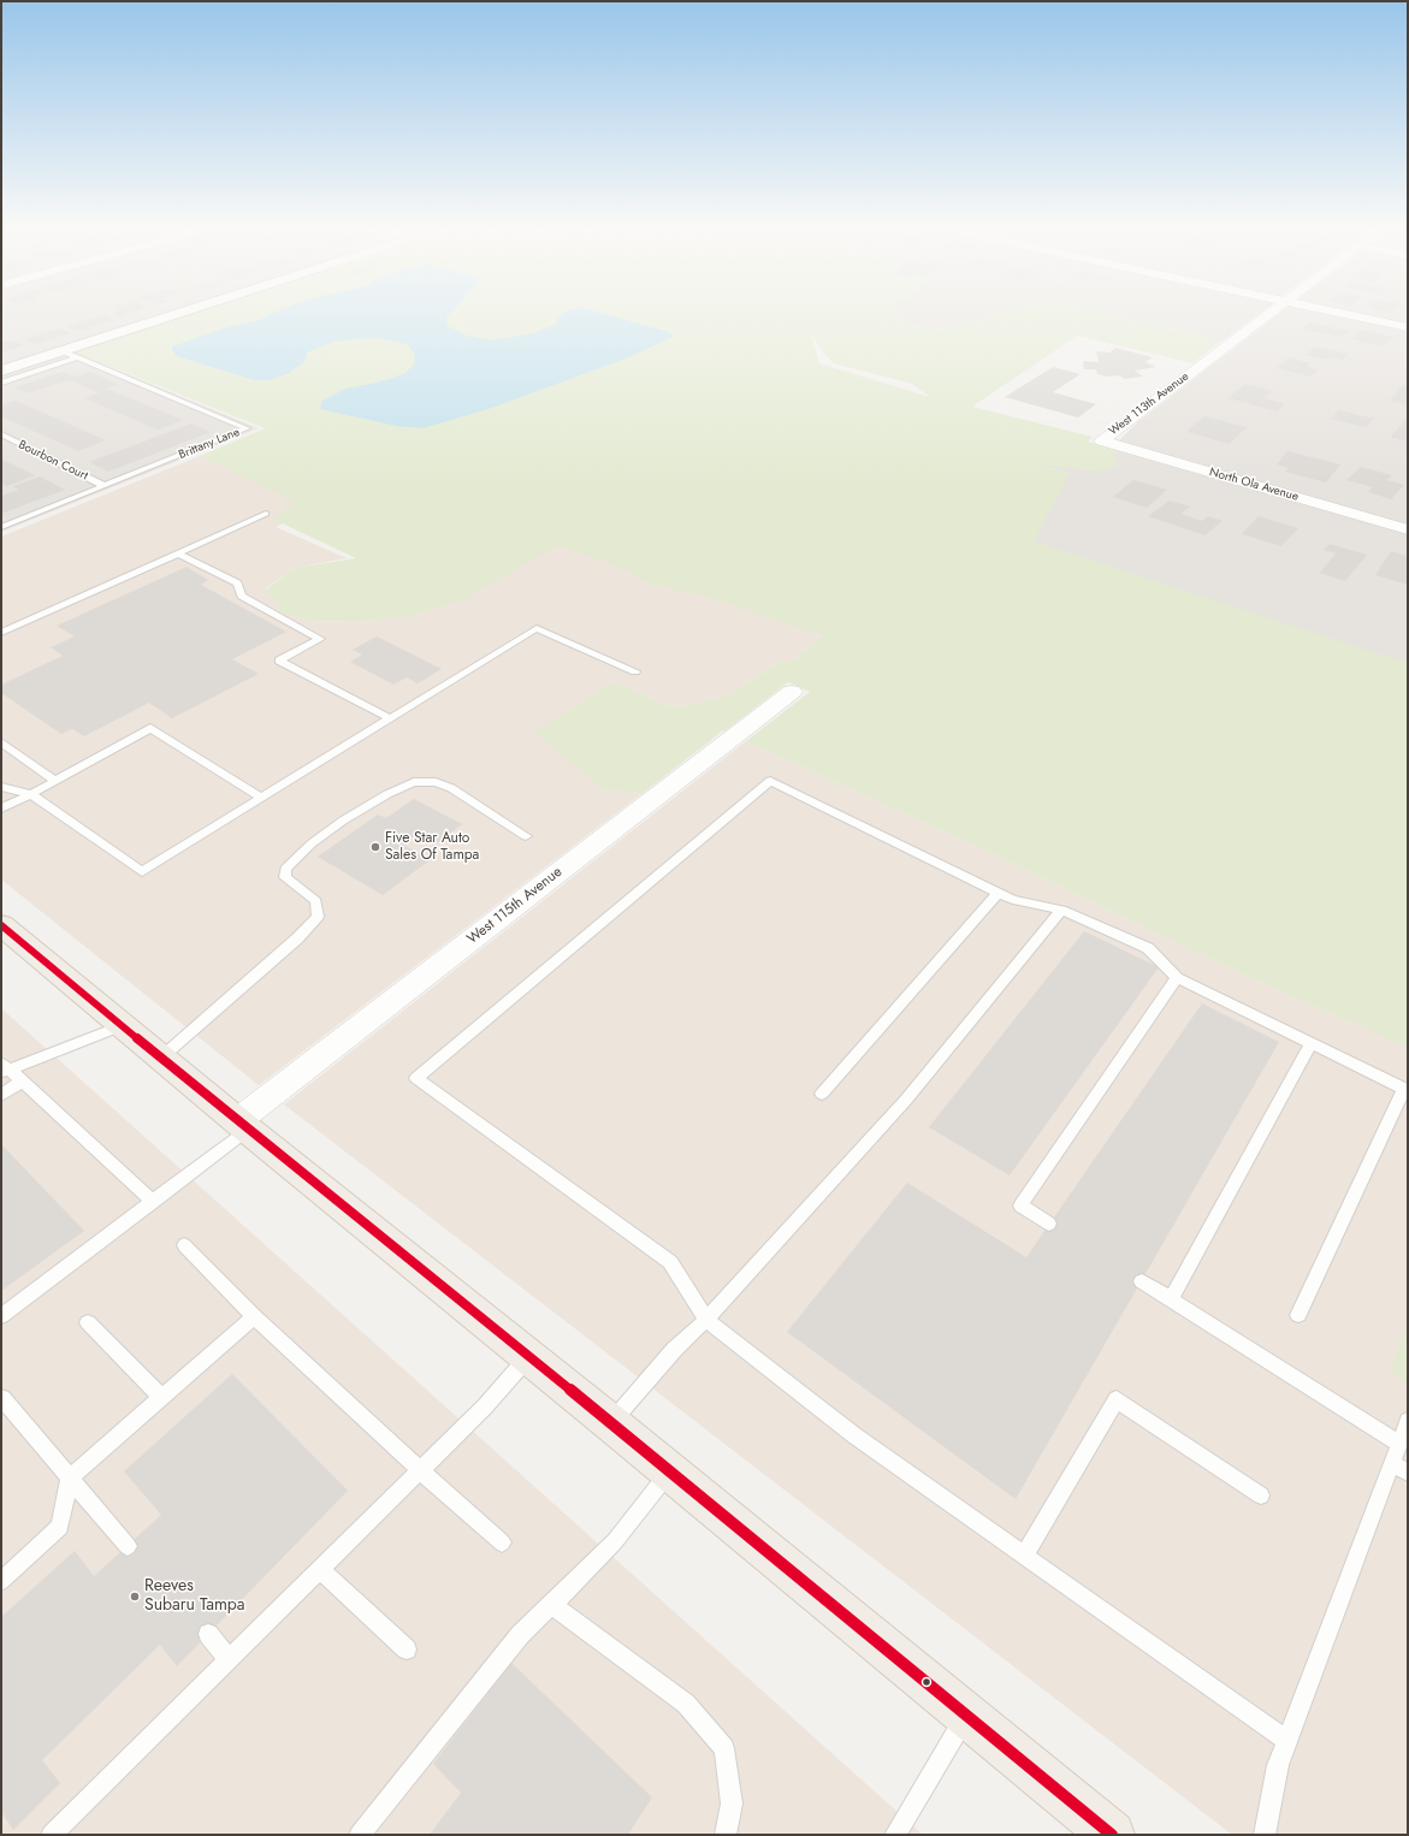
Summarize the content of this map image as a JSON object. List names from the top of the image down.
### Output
{
  "streets": {
    "street": ["West 113th Avenue", "North Ola Avenue", "West 115th Avenue"],
    "lane": ["Brittany Lane", "Bourbon Court"]
  },
  "crossings": [
    ["West 113th Avenue", "North Ola Avenue"],
    ["Brittany Lane", "Bourbon Court"]
  ],
  "places": ["Five Star Auto Sales Of Tampa", "Reeves Subaru Tampa"]
}
